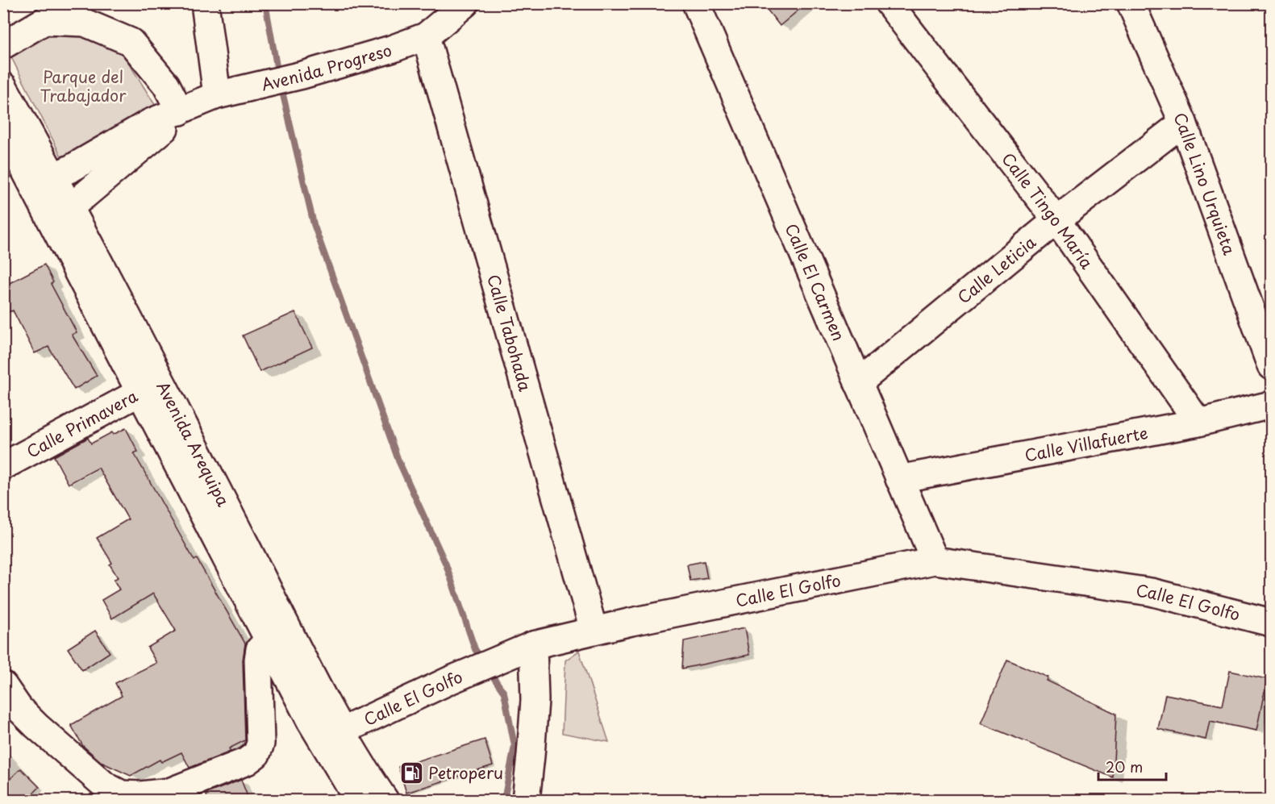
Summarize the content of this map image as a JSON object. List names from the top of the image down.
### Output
{
  "streets": {
    "street": [
      "Avenida Progreso",
      "Calle Lino Urquieta",
      "Calle Tingo María",
      "Calle Leticia",
      "Calle El Carmen",
      "Calle Tabohada",
      "Calle Primavera",
      "Calle Villafuerte",
      "Avenida Arequipa",
      "Calle El Golfo"
    ]
  },
  "crossings": [
    ["Avenida Progreso", "Calle Tabohada"],
    ["Avenida Progreso", "Avenida Arequipa"],
    ["Calle Lino Urquieta", "Calle Leticia"],
    ["Calle Tingo María", "Calle Leticia"],
    ["Calle Tingo María", "Calle Villafuerte"],
    ["Calle Leticia", "Calle El Carmen"],
    ["Calle El Carmen", "Calle Villafuerte"],
    ["Calle El Carmen", "Calle El Golfo"],
    ["Calle Tabohada", "Calle El Golfo"],
    ["Calle Primavera", "Avenida Arequipa"],
    ["Avenida Arequipa", "Calle El Golfo"]
  ],
  "parks": ["Parque del Trabajador"],
  "places": {
    "fuel station": ["Petroperu"]
  },
  "scale_bar": "20 m"
}
